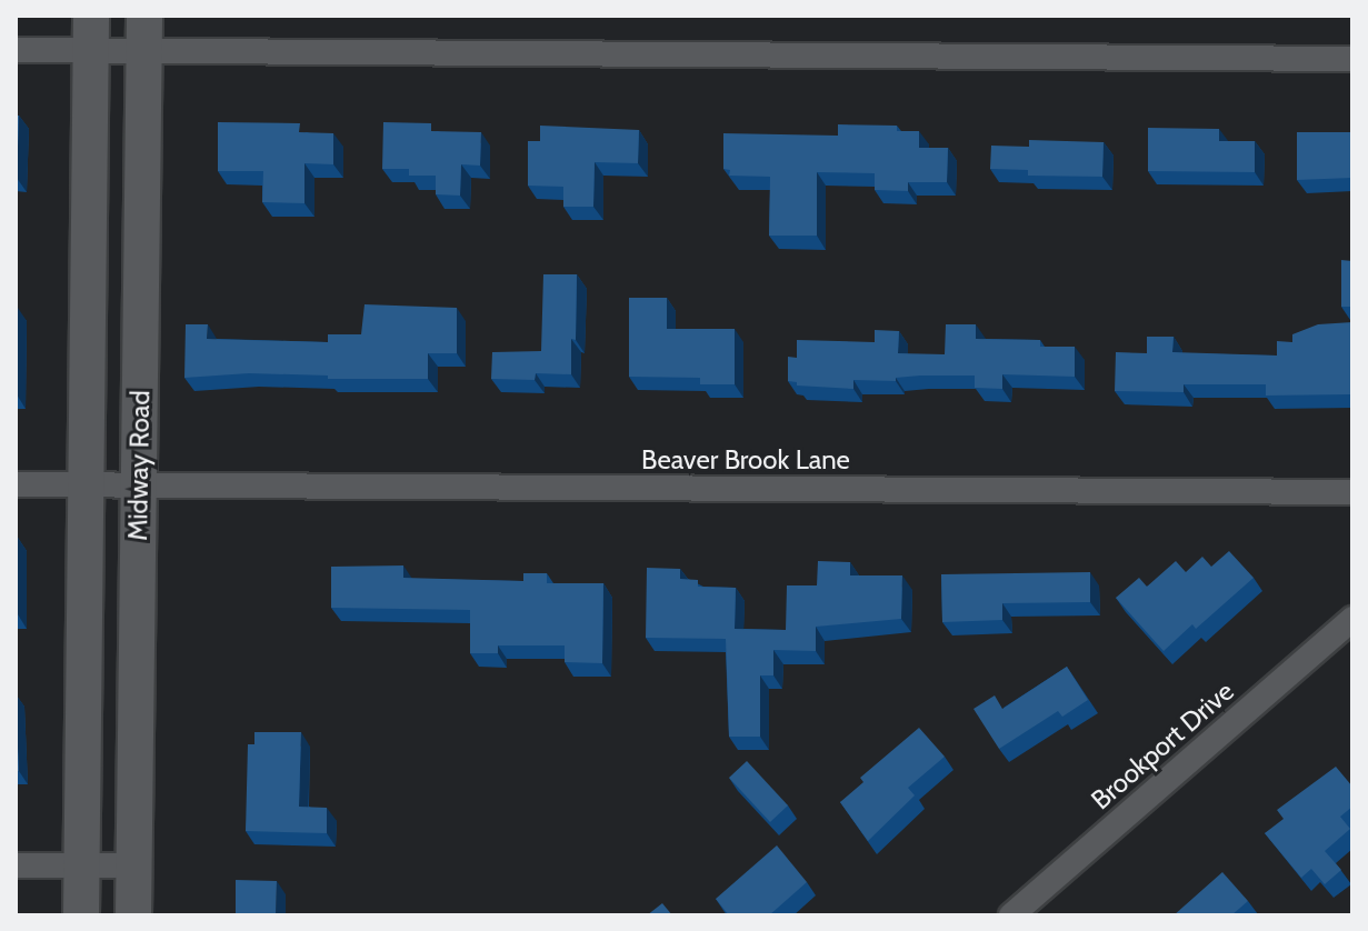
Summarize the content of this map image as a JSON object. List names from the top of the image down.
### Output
{
  "streets": {
    "main road": ["Midway Road"],
    "street": ["Beaver Brook Lane", "Brookport Drive"]
  },
  "crossings": [
    ["Beaver Brook Lane", "Midway Road"]
  ]
}
